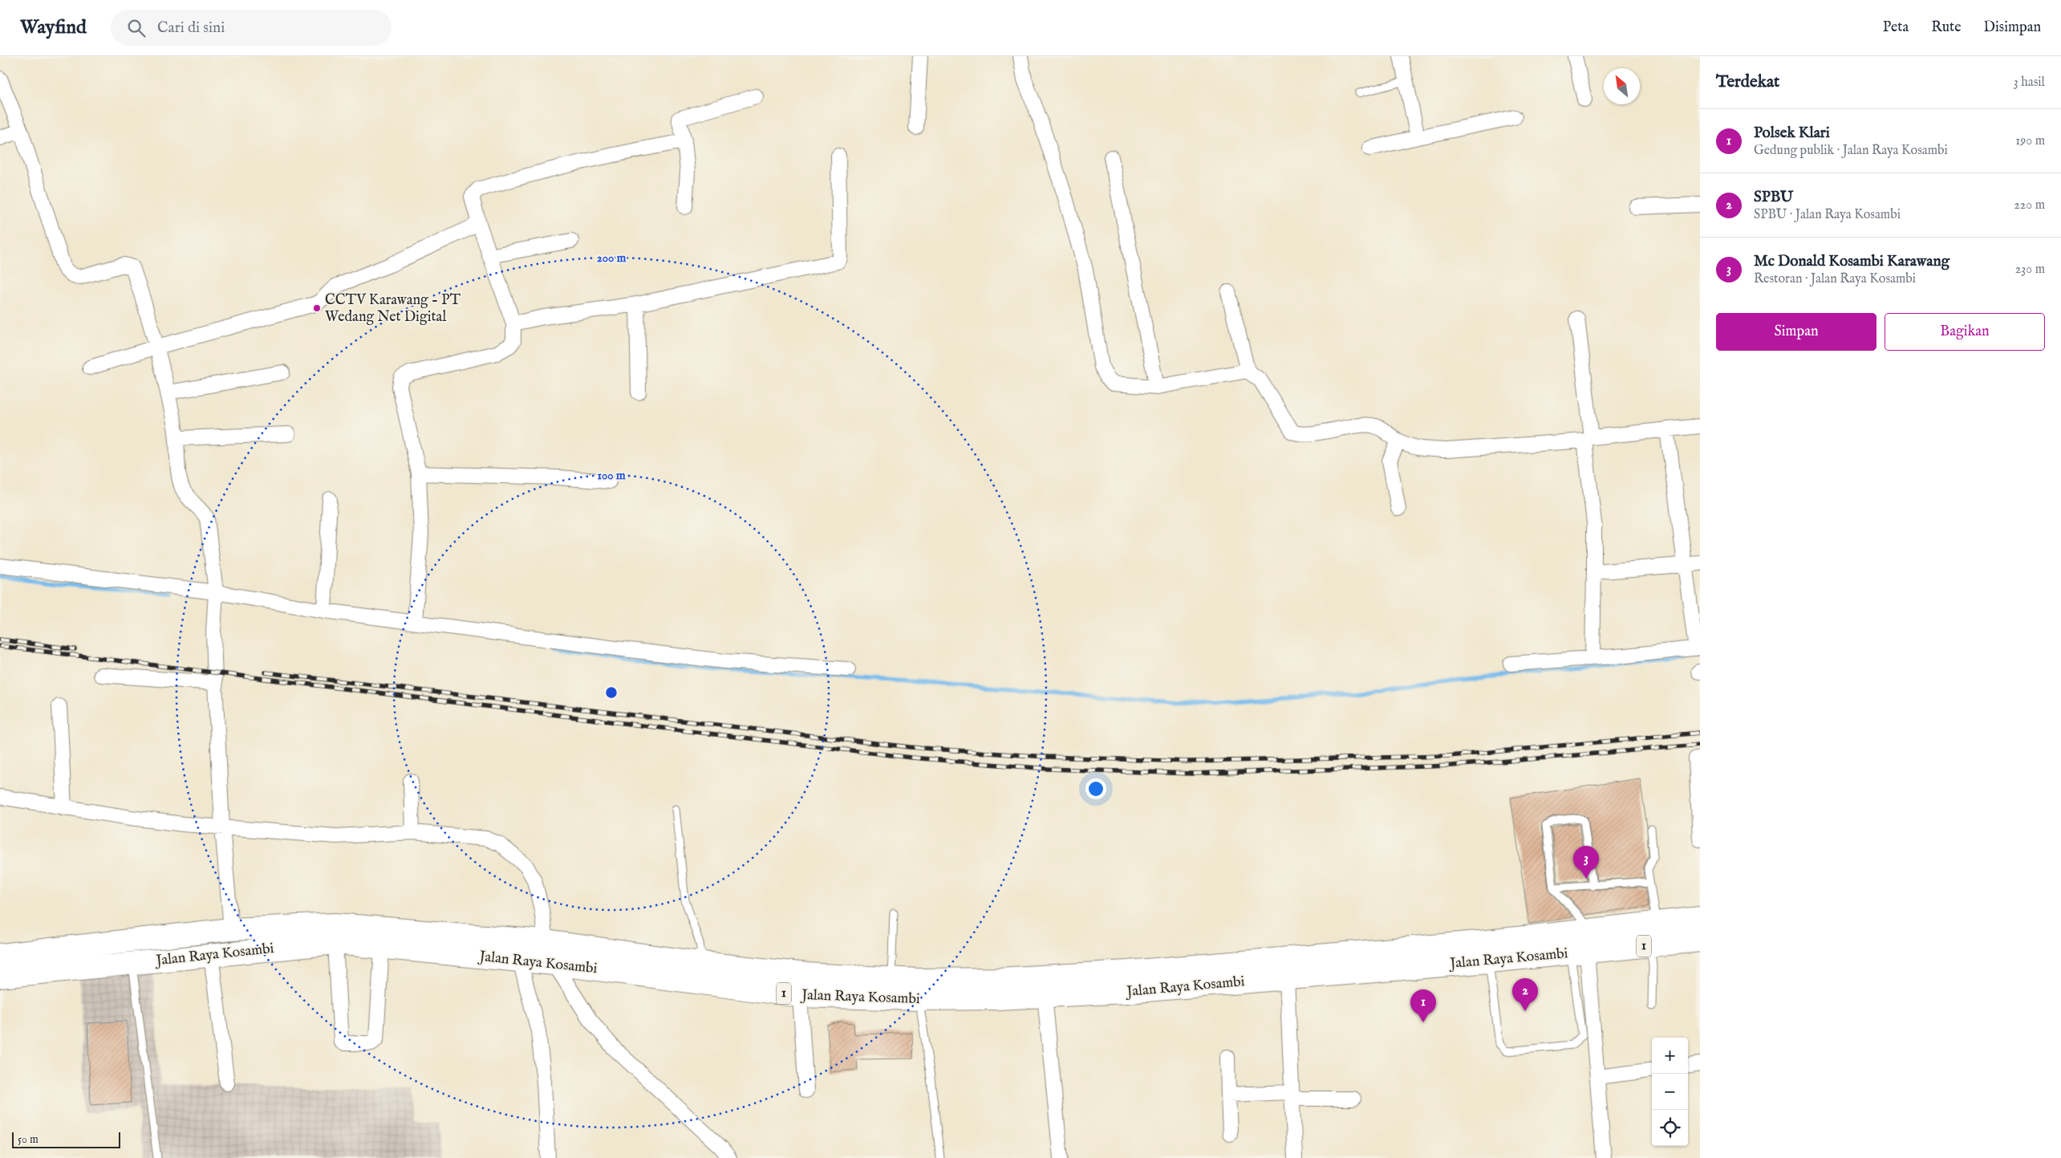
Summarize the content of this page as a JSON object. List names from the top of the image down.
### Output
{
  "streets": {
    "highway": ["1", "Jalan Raya Kosambi"]
  },
  "places": ["CCTV Karawang - PT Wedang Net Digital"],
  "scale_bar": "50 m",
  "north": "top left",
  "page": {
    "header": "Wayfind",
    "search": "Cari di sini",
    "nav": ["Peta", "Rute", "Disimpan"],
    "heading": ["Terdekat", "3 hasil"],
    "list": [
      {
        "mark": "1",
        "name": "Polsek Klari",
        "note": "Gedung publik · Jalan Raya Kosambi",
        "value": "190 m"
      },
      {
        "mark": "2",
        "name": "SPBU",
        "note": "SPBU · Jalan Raya Kosambi",
        "value": "220 m"
      },
      {
        "mark": "3",
        "name": "Mc Donald Kosambi Karawang",
        "note": "Restoran · Jalan Raya Kosambi",
        "value": "230 m"
      }
    ],
    "buttons": ["Simpan", "Bagikan"],
    "pins": ["3", "2", "1"],
    "map_buttons": ["+", "−"],
    "scale": "50 m"
  },
  "rings": ["200 m", "100 m"]
}
